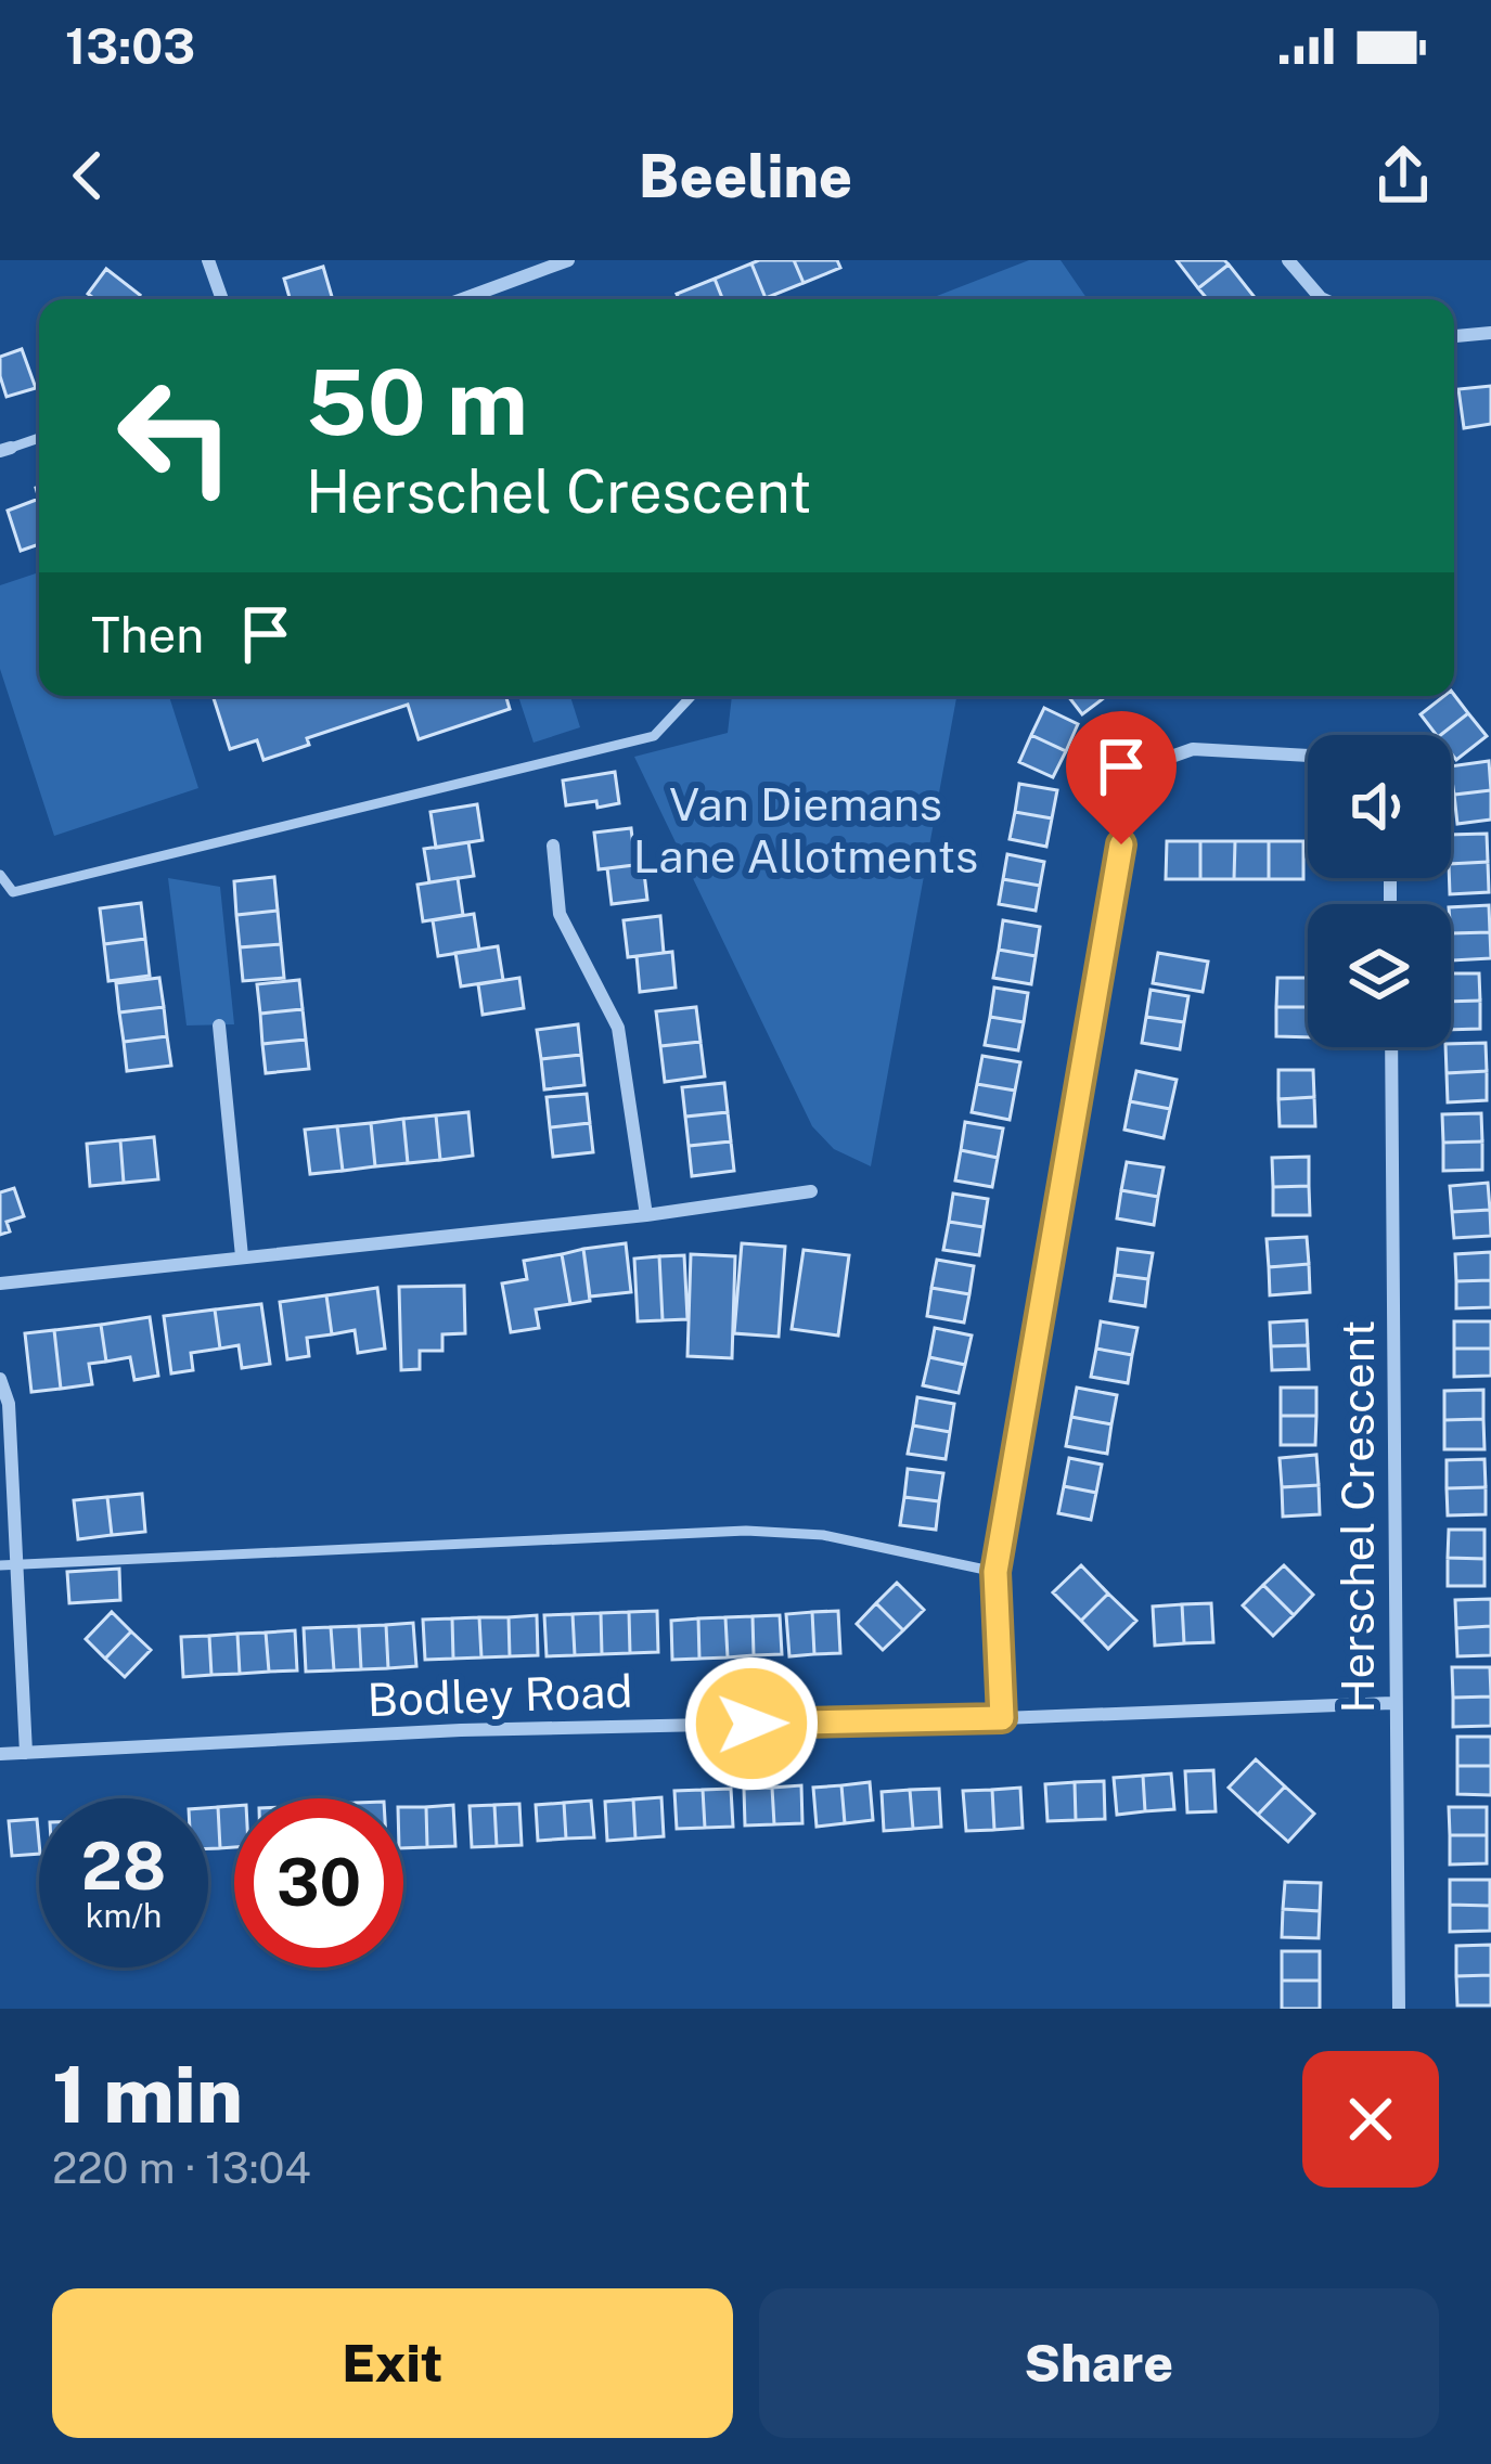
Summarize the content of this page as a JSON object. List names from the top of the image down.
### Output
{
  "streets": {
    "street": ["Herschel Crescent", "Bodley Road"]
  },
  "crossings": [
    ["Herschel Crescent", "Bodley Road"]
  ],
  "parks": ["Van Diemans Lane Allotments"],
  "page": {
    "status": "13:03",
    "header": "Beeline",
    "turn": ["50 m", "Herschel Crescent"],
    "then": "Then",
    "speed": "28 km/h",
    "limit": "30",
    "heading": ["1 min", "220 m · 13:04"],
    "buttons": ["Exit", "Share"]
  }
}
